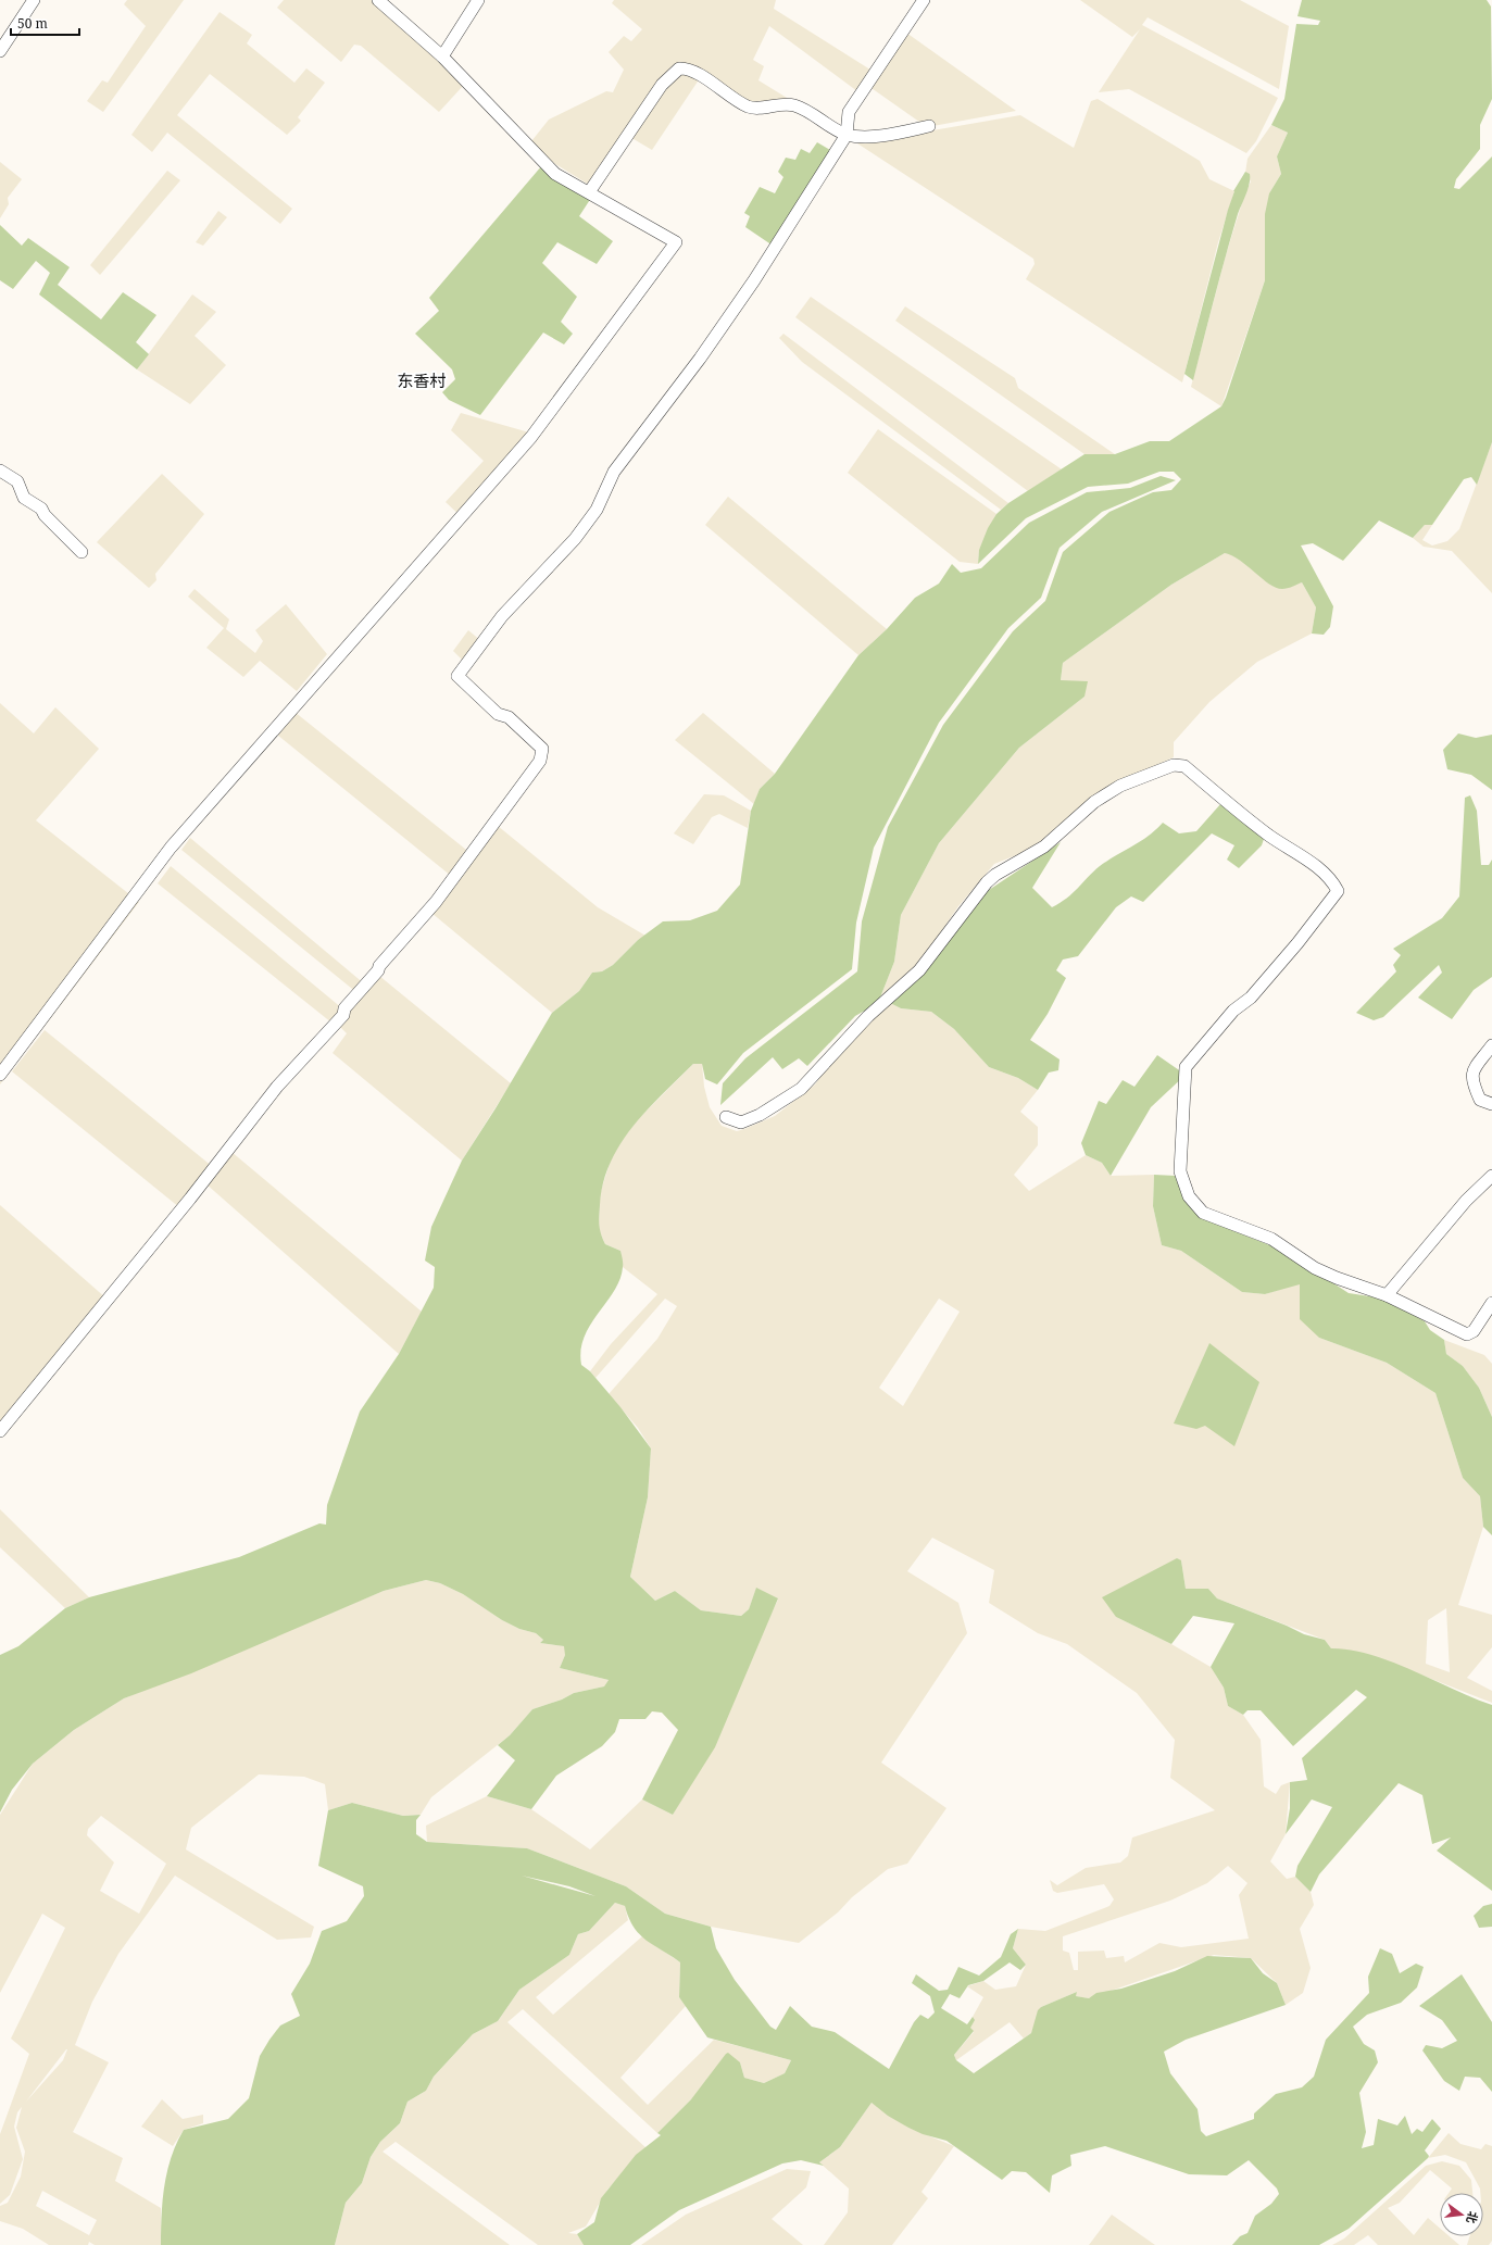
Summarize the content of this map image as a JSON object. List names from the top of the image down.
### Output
{
  "districts": ["东香村"],
  "scale_bar": "50 m",
  "north": "right"
}
